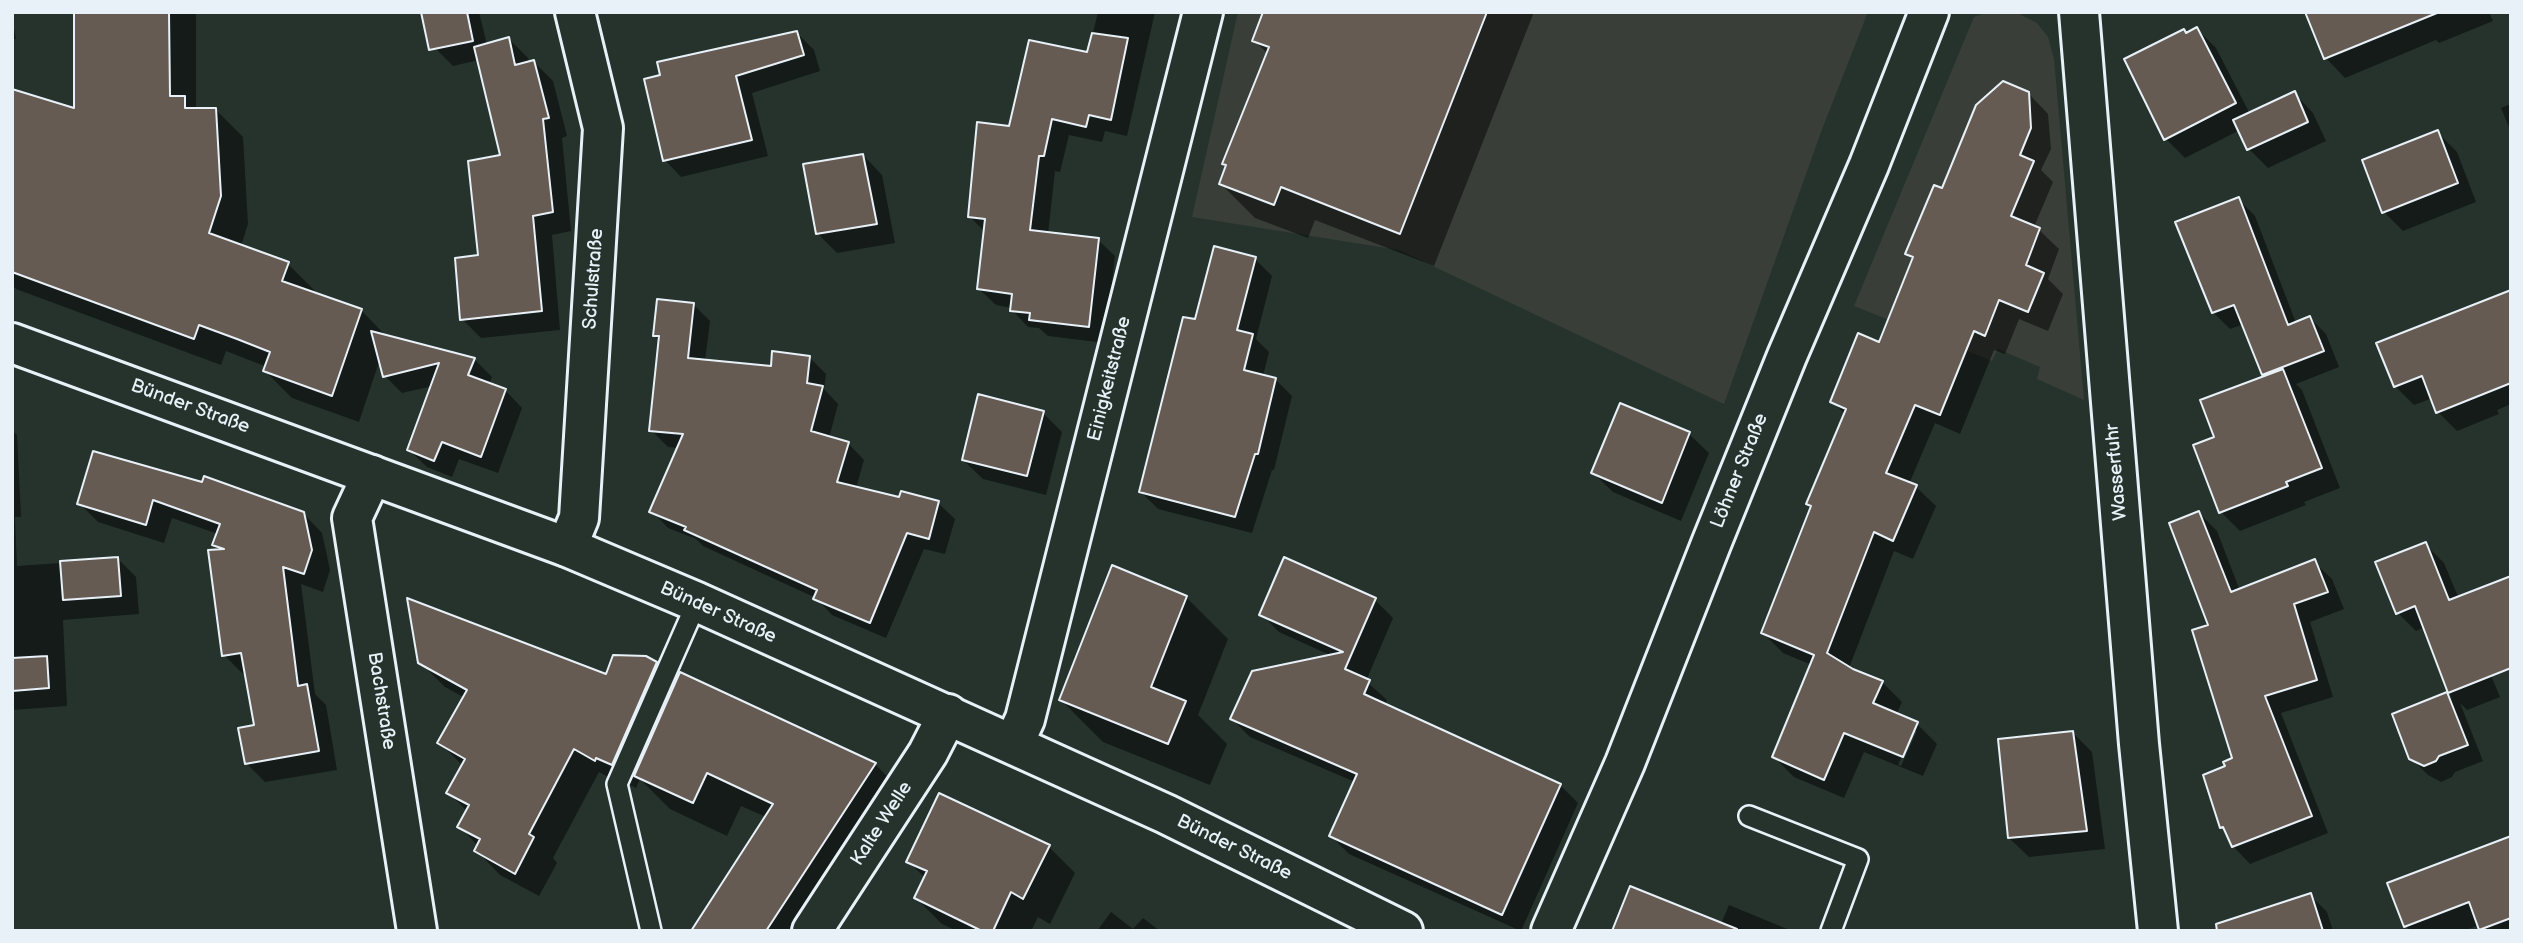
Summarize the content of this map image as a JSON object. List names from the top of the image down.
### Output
{
  "streets": {
    "street": [
      "Schulstraße",
      "Einigkeitstraße",
      "Bünder Straße",
      "Löhner Straße",
      "Wasserfuhr",
      "Bachstraße",
      "Kalte Welle"
    ]
  },
  "crossings": [
    ["Schulstraße", "Bünder Straße"],
    ["Einigkeitstraße", "Bünder Straße"],
    ["Bünder Straße", "Bachstraße"],
    ["Bünder Straße", "Kalte Welle"]
  ]
}
